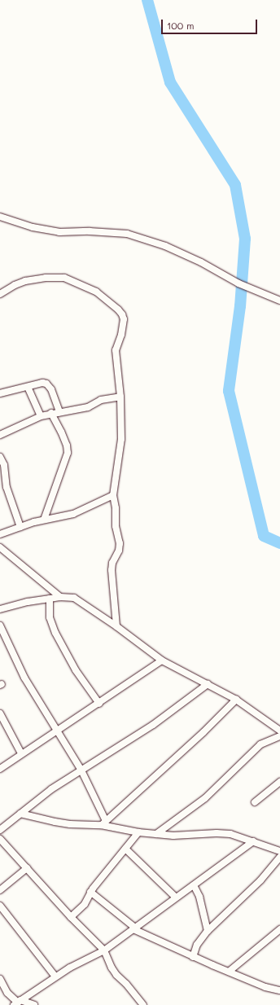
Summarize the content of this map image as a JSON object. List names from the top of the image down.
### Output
{
  "scale_bar": "100 m"
}
